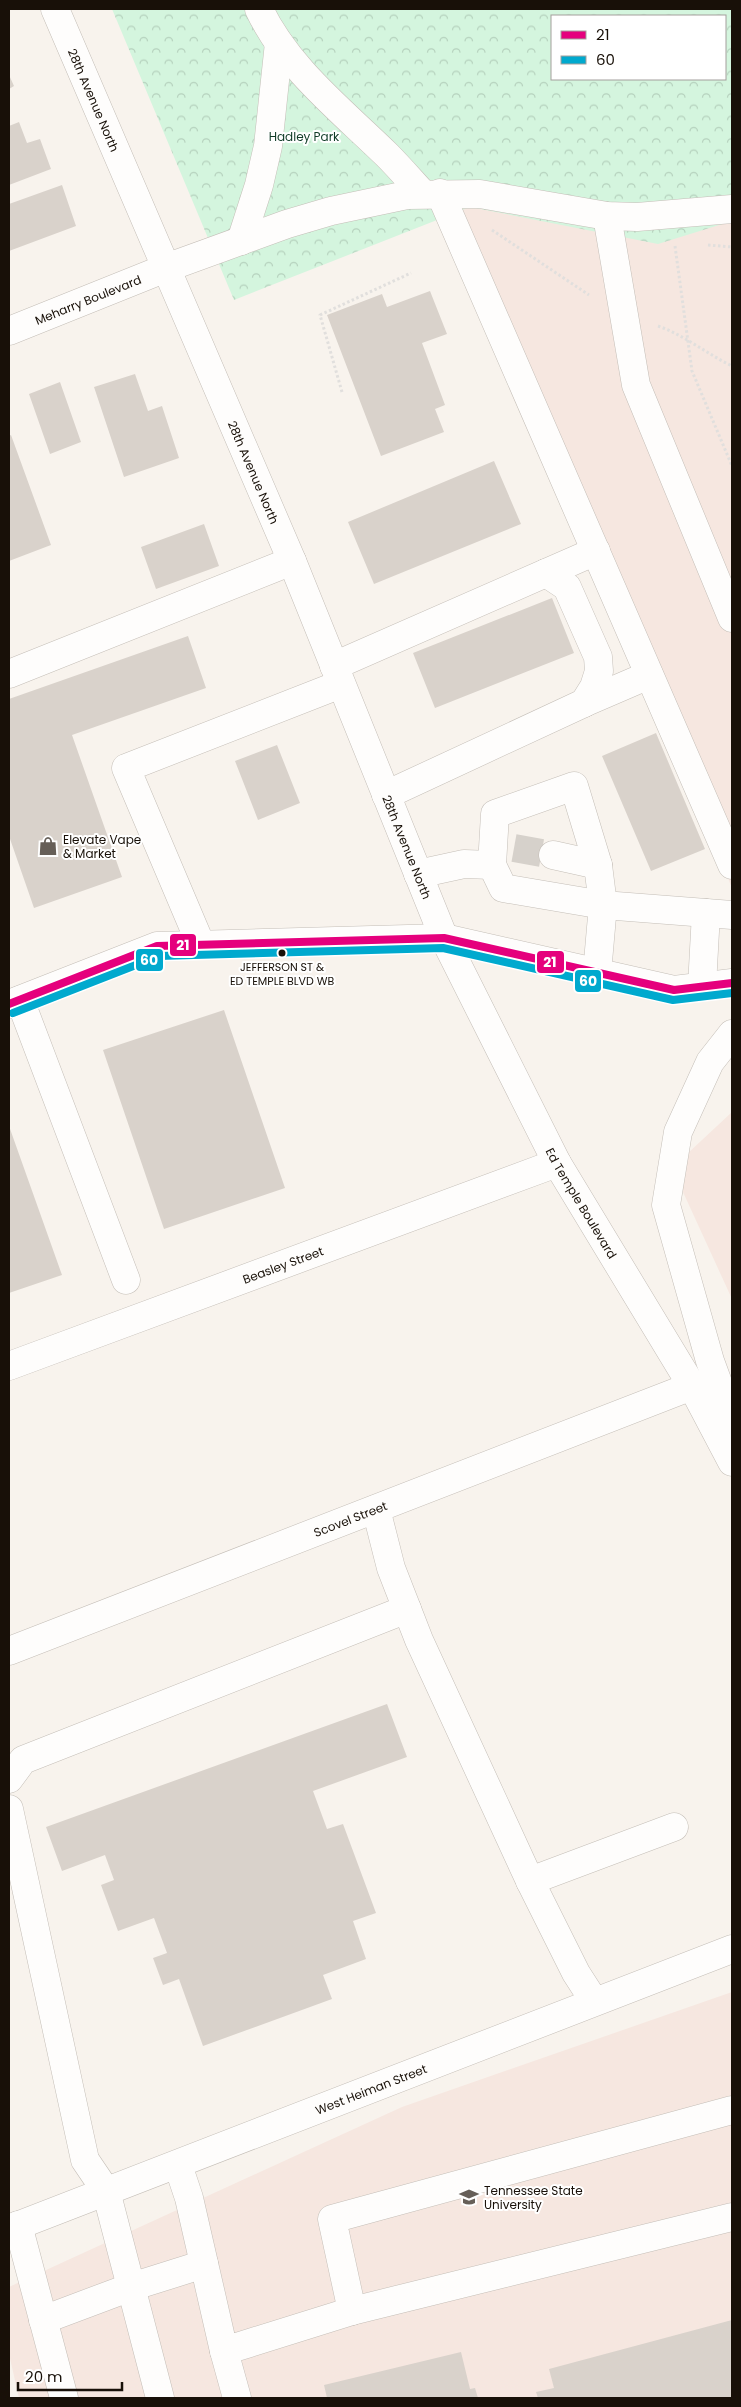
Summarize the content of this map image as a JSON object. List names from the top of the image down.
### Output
{
  "streets": {
    "street": [
      "28th Avenue North",
      "Meharry Boulevard",
      "Ed Temple Boulevard",
      "Beasley Street",
      "Scovel Street",
      "West Heiman Street"
    ]
  },
  "crossings": [
    ["28th Avenue North", "Meharry Boulevard"],
    ["28th Avenue North", "Ed Temple Boulevard"],
    ["Ed Temple Boulevard", "Beasley Street"],
    ["Ed Temple Boulevard", "Scovel Street"]
  ],
  "parks": ["Hadley Park"],
  "places": {
    "shop": ["Elevate Vape & Market"],
    "other": ["JEFFERSON ST & ED TEMPLE BLVD WB"],
    "school or university": ["Tennessee State University"]
  },
  "lines": ["transit line 21", "transit line 60"],
  "legend": ["21", "60"],
  "scale_bar": "20 m"
}
